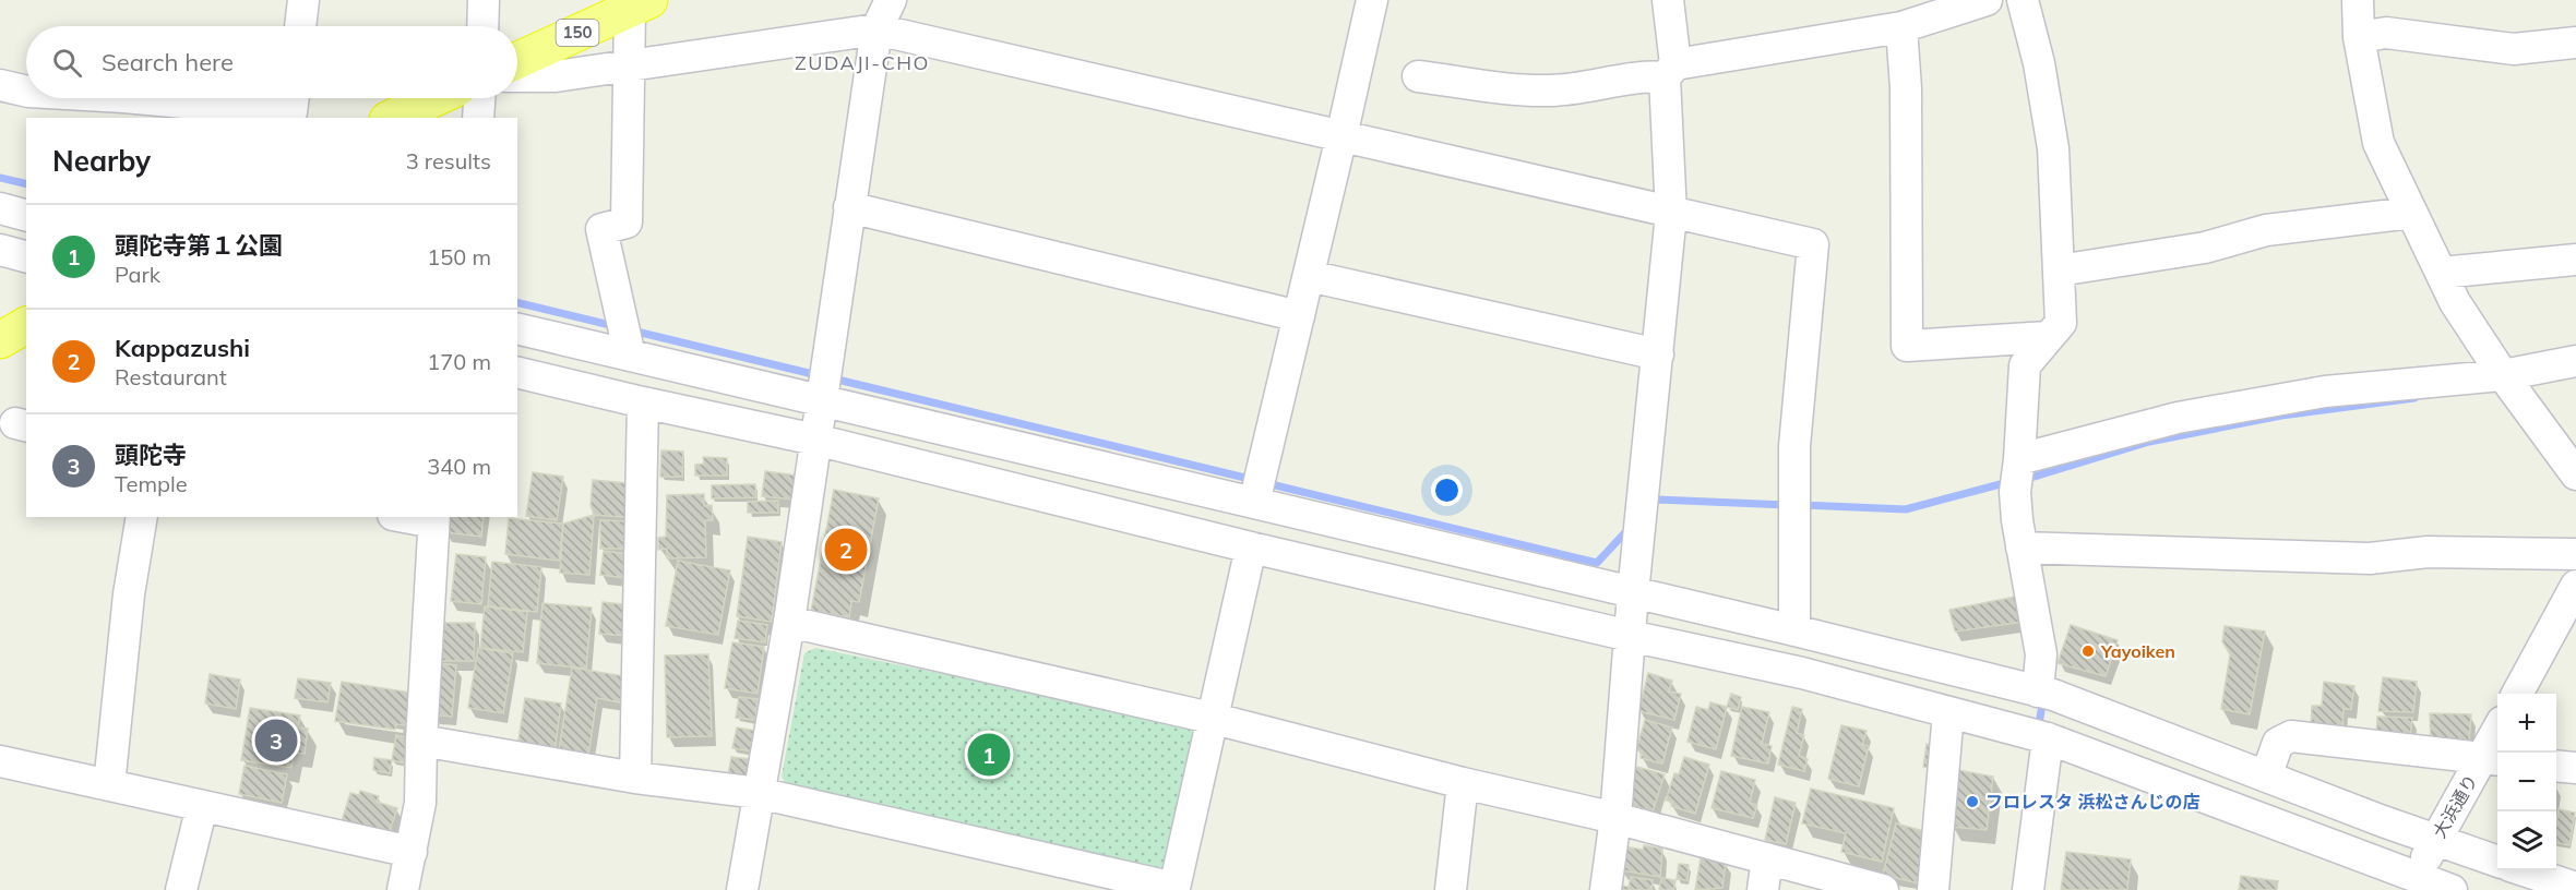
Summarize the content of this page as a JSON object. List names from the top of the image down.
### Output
{
  "streets": {
    "highway": ["150"],
    "street": ["大浜通り"]
  },
  "districts": ["ZUDAJI-CHO"],
  "places": ["Yayoiken", "フロレスタ 浜松さんじの店"],
  "page": {
    "search": "Search here",
    "heading": ["Nearby", "3 results"],
    "list": [
      {
        "mark": "1",
        "name": "頭陀寺第１公園",
        "note": "Park",
        "value": "150 m"
      },
      {
        "mark": "2",
        "name": "Kappazushi",
        "note": "Restaurant",
        "value": "170 m"
      },
      {
        "mark": "3",
        "name": "頭陀寺",
        "note": "Temple",
        "value": "340 m"
      }
    ],
    "pins": ["2", "3", "1"],
    "map_buttons": ["+", "−"]
  }
}
